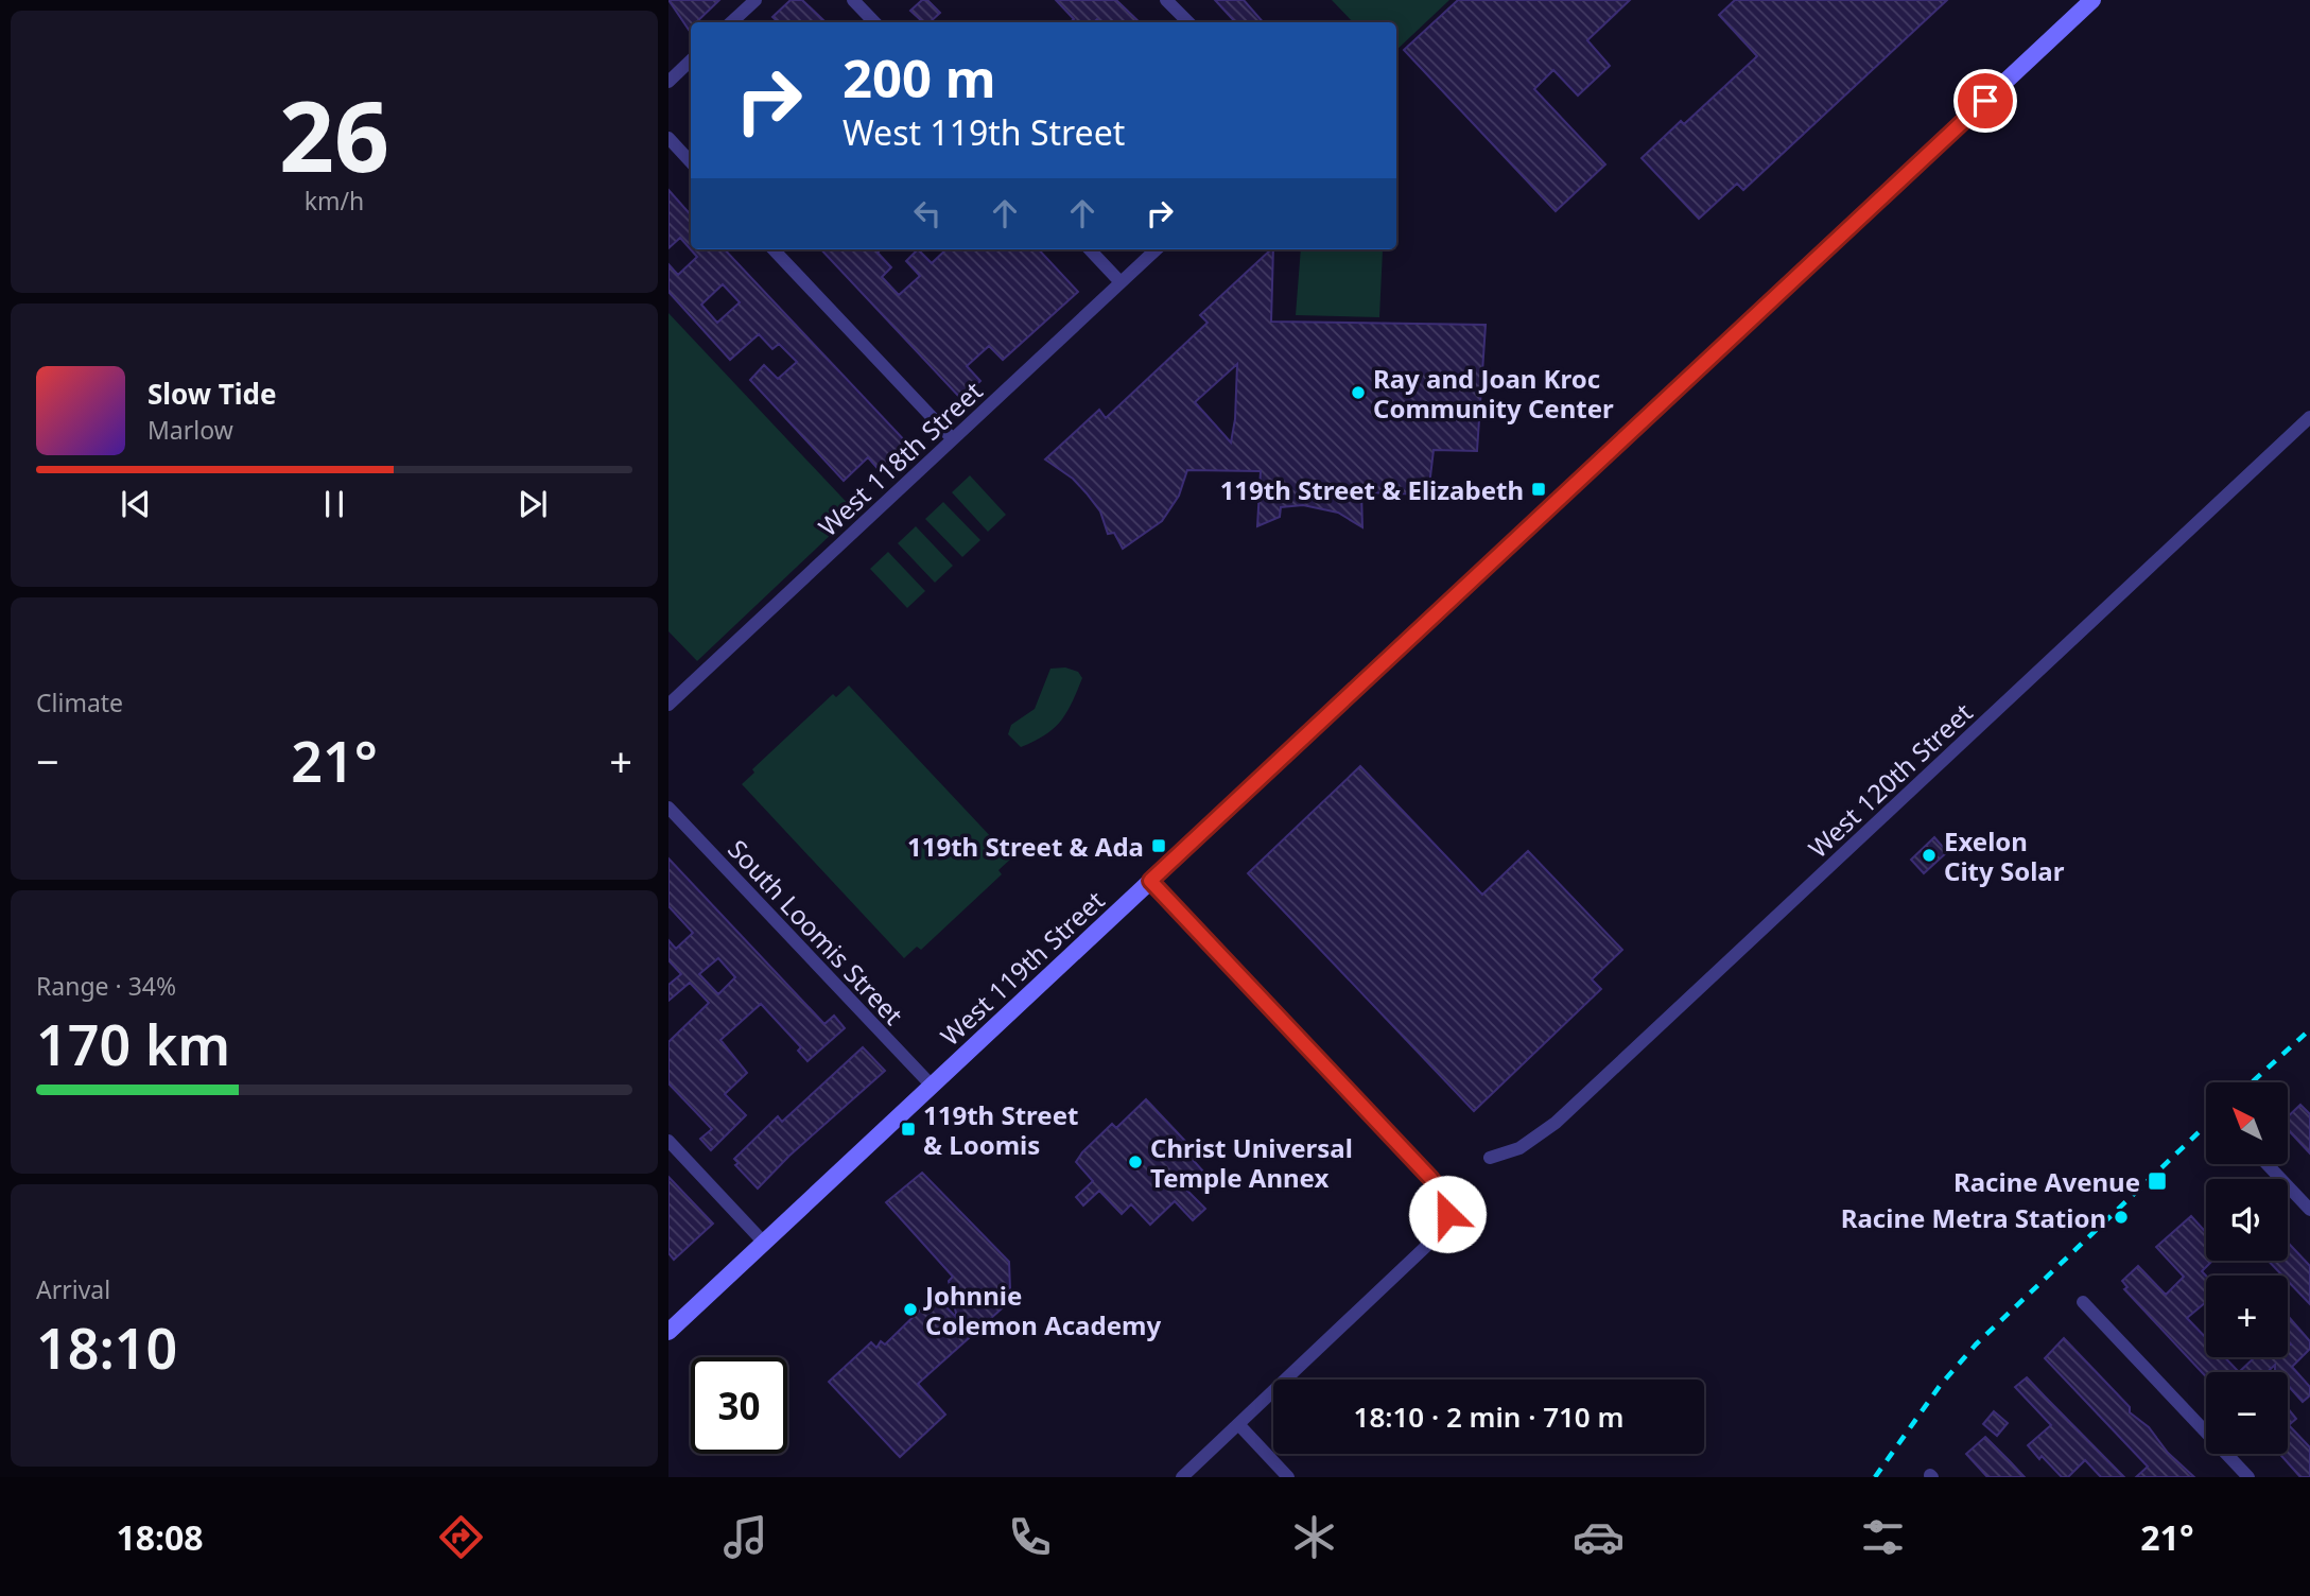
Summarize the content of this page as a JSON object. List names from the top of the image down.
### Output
{
  "streets": {
    "street": [
      "West 118th Street",
      "West 120th Street",
      "South Loomis Street",
      "West 119th Street"
    ]
  },
  "crossings": [
    ["South Loomis Street", "West 119th Street"]
  ],
  "places": {
    "other": [
      "Ray and Joan Kroc Community Center",
      "Exelon City Solar",
      "Christ Universal Temple Annex",
      "Racine Metra Station",
      "Johnnie Colemon Academy"
    ],
    "transit": [
      "119th Street & Elizabeth",
      "119th Street & Ada",
      "119th Street & Loomis",
      "Racine Avenue"
    ]
  },
  "north": "top left",
  "page": {
    "tile": [
      ["26", "km/h"],
      "Climate",
      ["Range · 34%", "170 km"],
      ["Arrival", "18:10"]
    ],
    "turn": ["200 m", "West 119th Street"],
    "song": ["Slow Tide", "Marlow"],
    "heat": ["−", "21°", "+"],
    "map_buttons": ["+", "−"],
    "limit": "30",
    "trip": "18:10 · 2 min · 710 m",
    "tabs": ["18:08", "21°"]
  }
}
